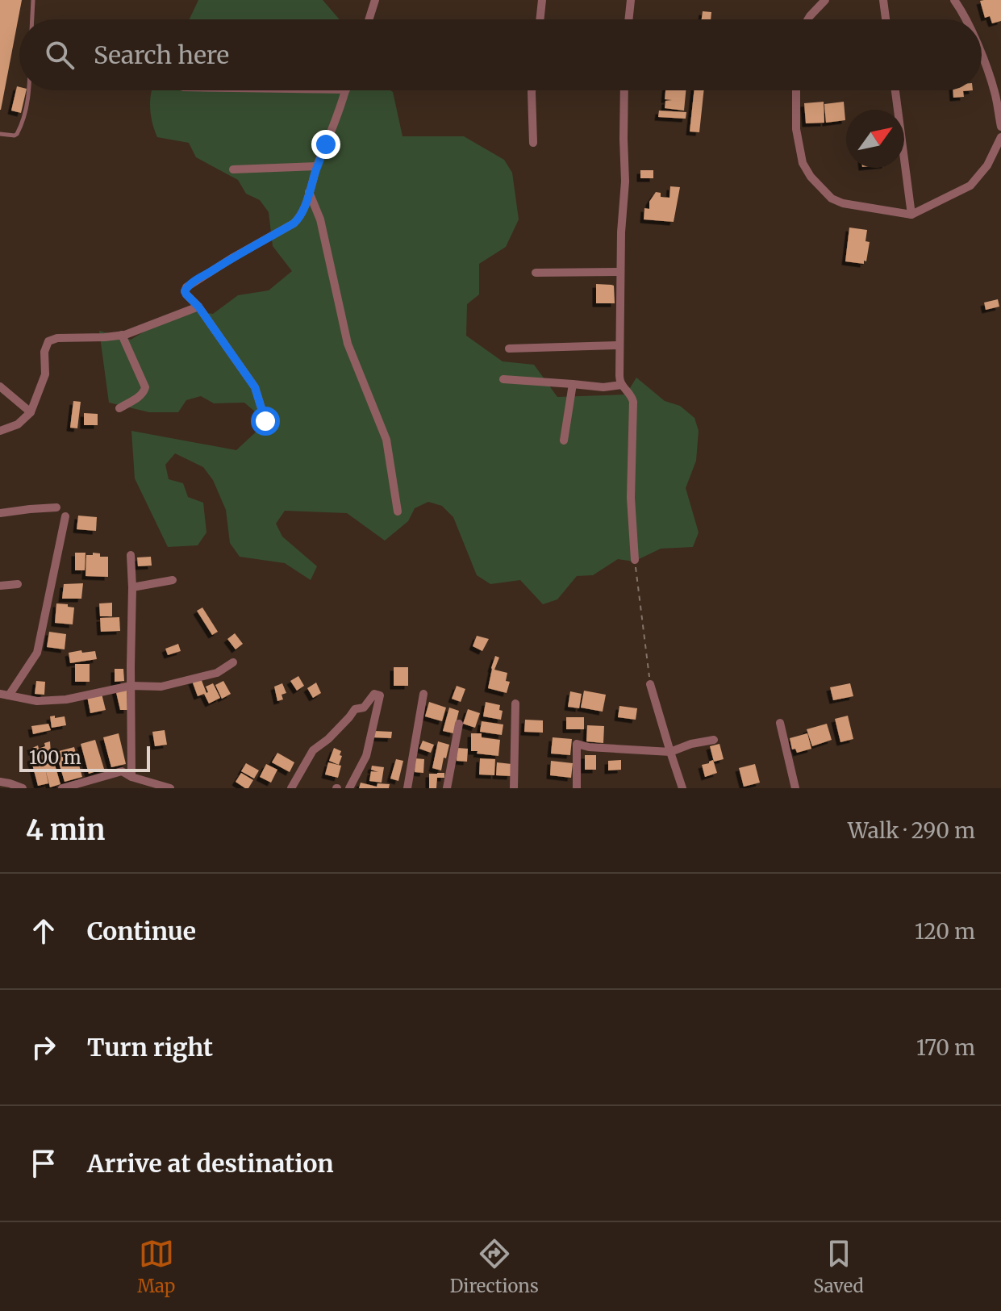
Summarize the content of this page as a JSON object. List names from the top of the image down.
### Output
{
  "scale_bar": "100 m",
  "north": "top right",
  "page": {
    "search": "Search here",
    "scale": "100 m",
    "heading": ["4 min", "Walk · 290 m"],
    "list": [
      ["Continue", "120 m"],
      ["Turn right", "170 m"],
      "Arrive at destination"
    ],
    "nav": ["Map", "Directions", "Saved"]
  }
}
